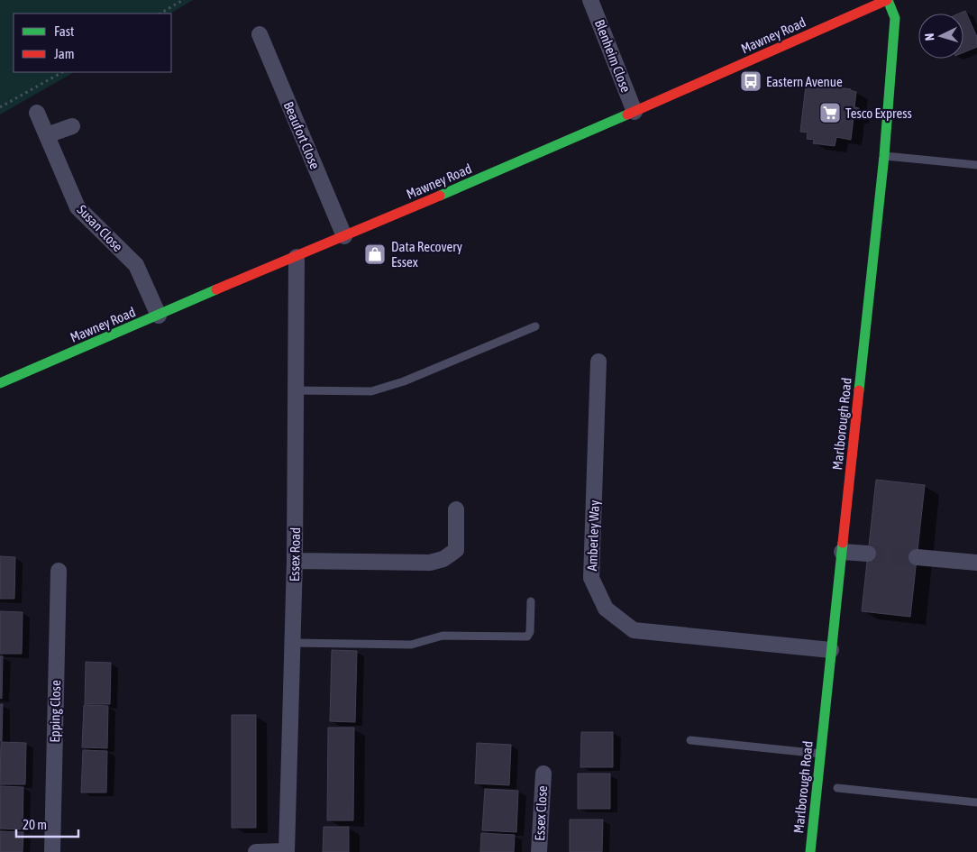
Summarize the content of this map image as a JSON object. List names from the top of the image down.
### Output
{
  "streets": {
    "street": [
      "Mawney Road",
      "Blenheim Close",
      "Beaufort Close",
      "Susan Close",
      "Marlborough Road",
      "Amberley Way",
      "Essex Road",
      "Epping Close",
      "Essex Close"
    ]
  },
  "crossings": [
    ["Mawney Road", "Blenheim Close"],
    ["Mawney Road", "Beaufort Close"],
    ["Mawney Road", "Susan Close"],
    ["Mawney Road", "Marlborough Road"],
    ["Mawney Road", "Essex Road"],
    ["Marlborough Road", "Amberley Way"]
  ],
  "places": {
    "bus stop": ["Eastern Avenue"],
    "supermarket": ["Tesco Express"],
    "shop": ["Data Recovery Essex"]
  },
  "legend": ["Fast", "Jam"],
  "scale_bar": "20 m",
  "north": "left"
}
